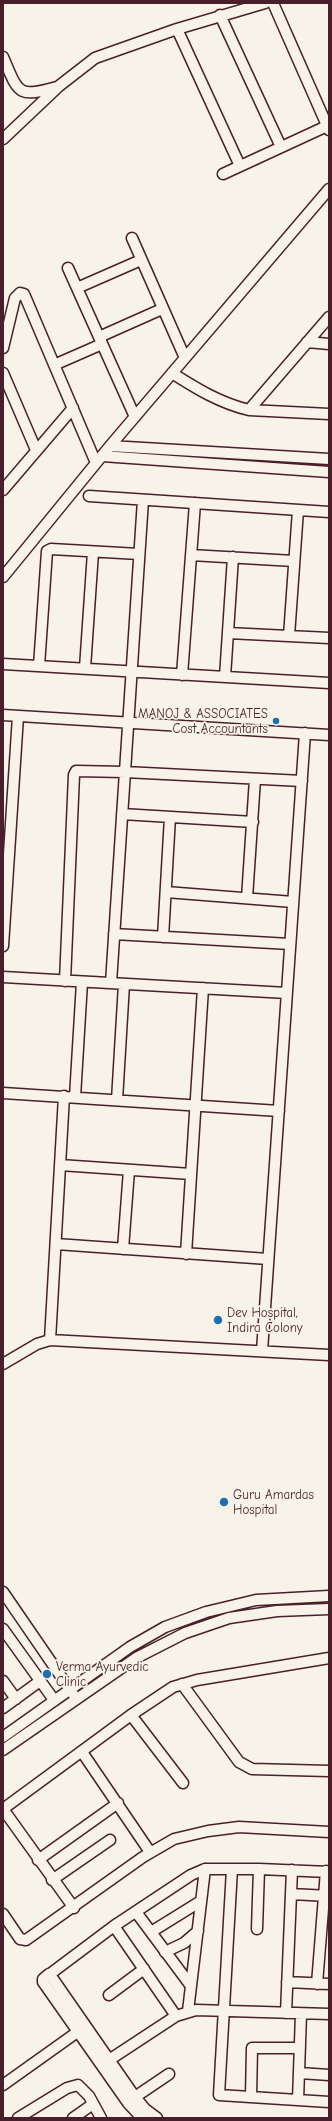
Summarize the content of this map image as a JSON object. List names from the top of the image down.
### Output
{
  "places": [
    "MANOJ & ASSOCIATES Cost Accountants",
    "Dev Hospital, Indira Colony",
    "Guru Amardas Hospital",
    "Verma Ayurvedic Clinic"
  ]
}
